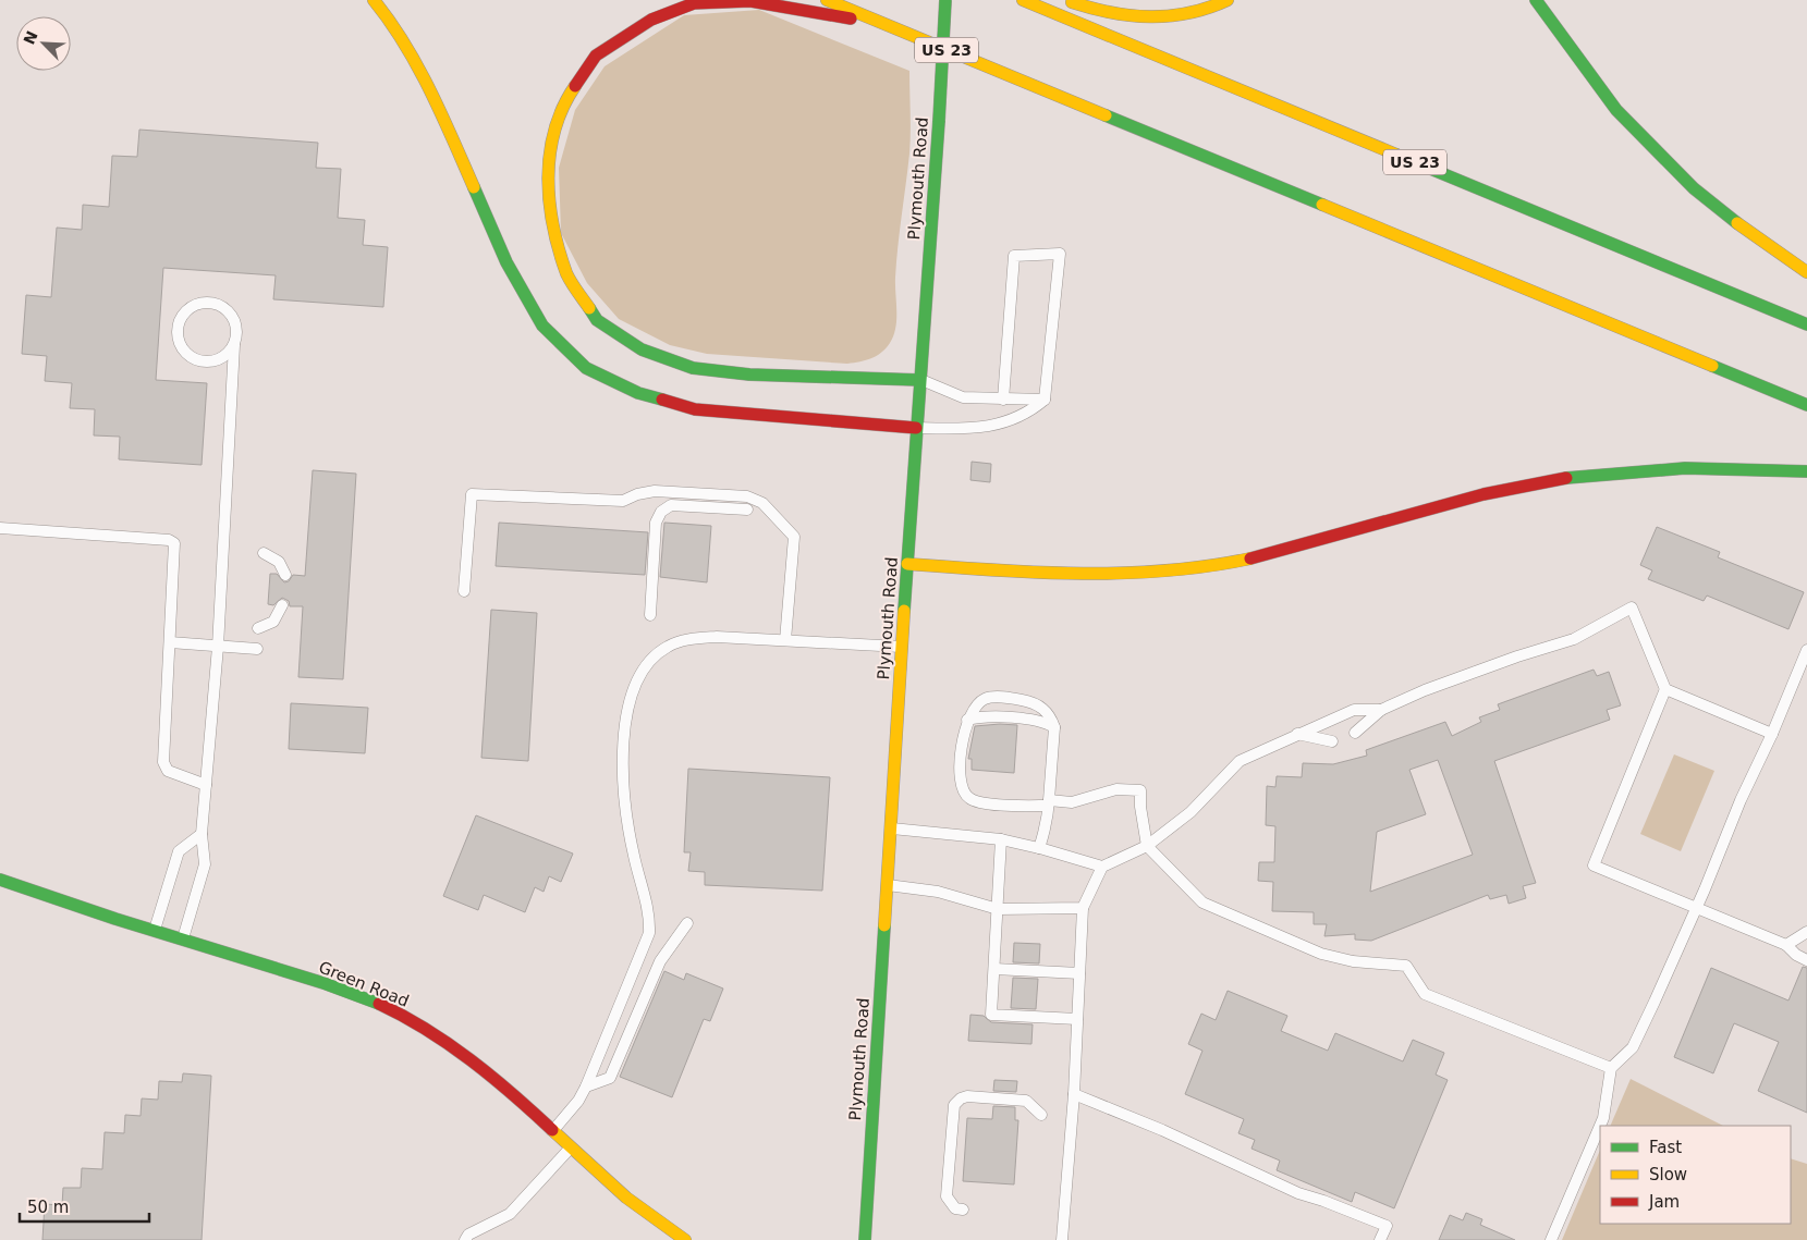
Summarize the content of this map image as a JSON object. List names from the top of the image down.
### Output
{
  "streets": {
    "main road": ["US 23", "Plymouth Road", "Green Road"]
  },
  "legend": ["Fast", "Slow", "Jam"],
  "scale_bar": "50 m",
  "north": "top left"
}
